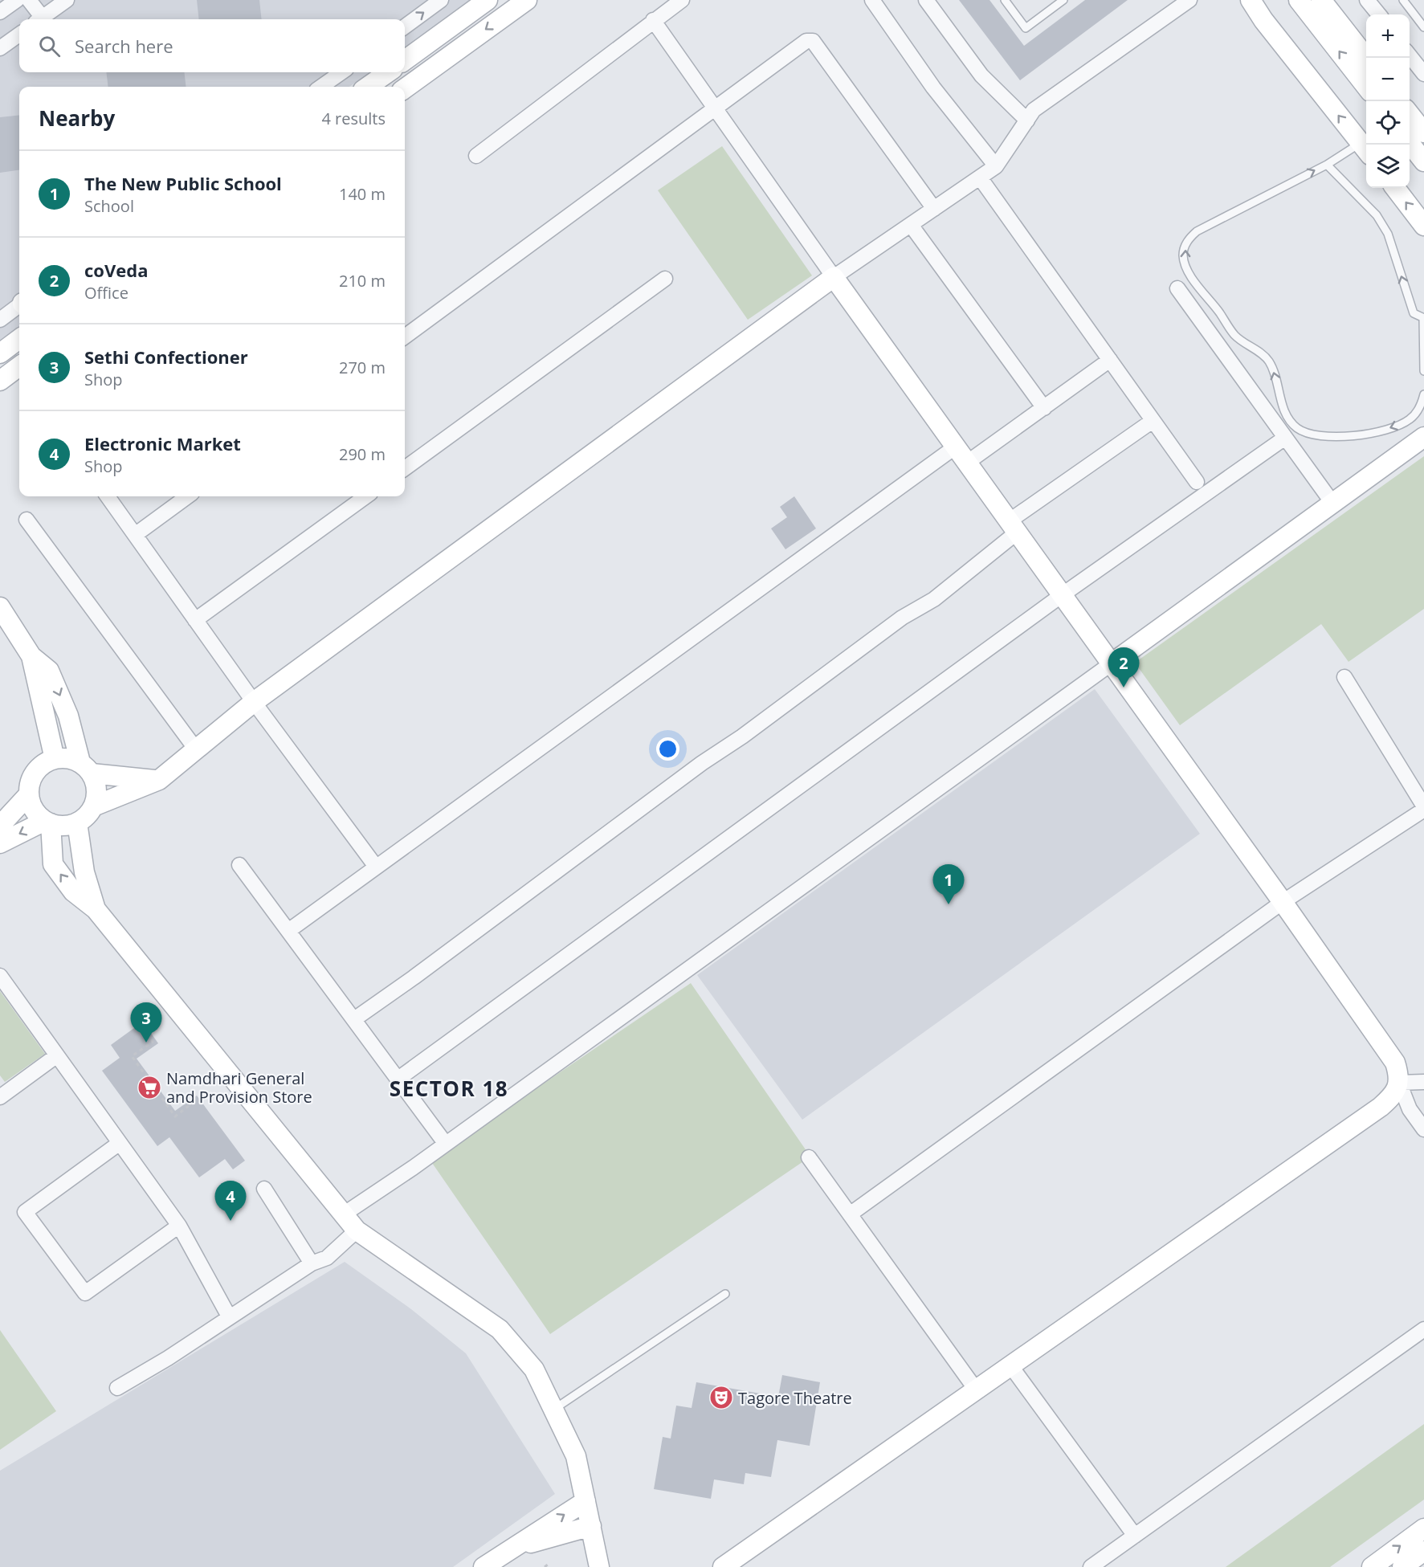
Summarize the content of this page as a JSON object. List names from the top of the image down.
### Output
{
  "districts": ["SECTOR 18"],
  "places": {
    "supermarket": ["Namdhari General and Provision Store"],
    "theatre": ["Tagore Theatre"]
  },
  "page": {
    "map_buttons": ["+", "−"],
    "search": "Search here",
    "heading": ["Nearby", "4 results"],
    "list": [
      {
        "mark": "1",
        "name": "The New Public School",
        "note": "School",
        "value": "140 m"
      },
      {
        "mark": "2",
        "name": "coVeda",
        "note": "Office",
        "value": "210 m"
      },
      {
        "mark": "3",
        "name": "Sethi Confectioner",
        "note": "Shop",
        "value": "270 m"
      },
      {
        "mark": "4",
        "name": "Electronic Market",
        "note": "Shop",
        "value": "290 m"
      }
    ],
    "pins": [
      "2",
      "1",
      "3",
      "4"
    ]
  }
}
